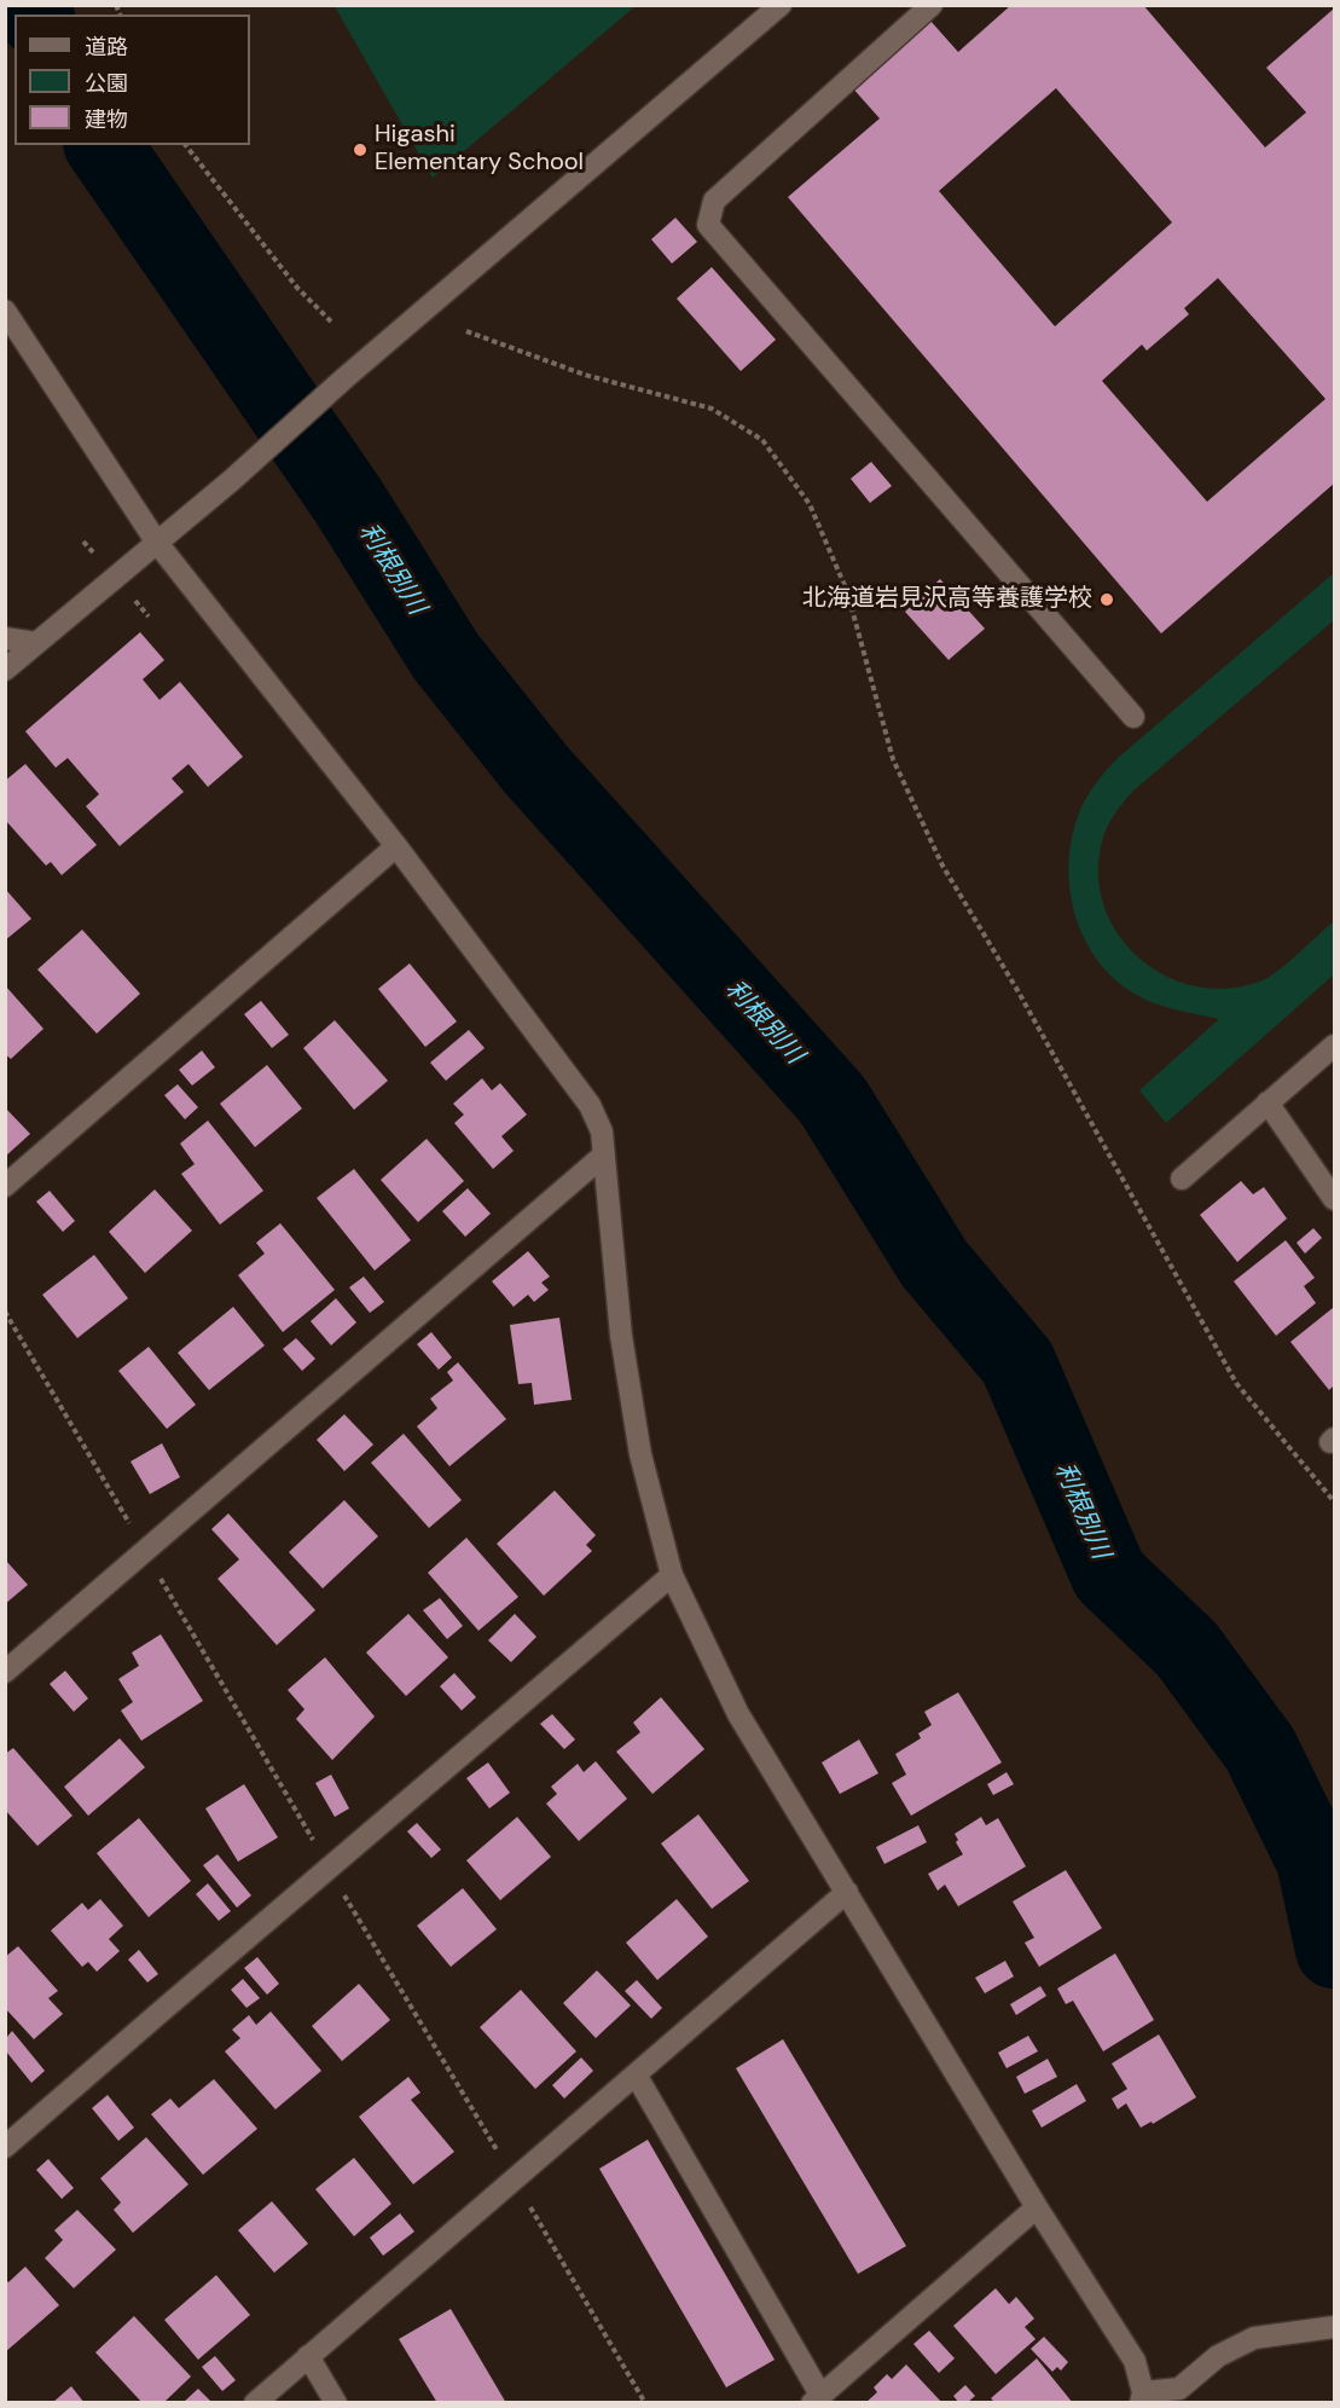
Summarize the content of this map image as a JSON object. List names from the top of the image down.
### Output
{
  "water": ["利根別川"],
  "places": ["Higashi Elementary School", "北海道岩見沢高等養護学校"],
  "legend": ["道路", "公園", "建物"]
}
